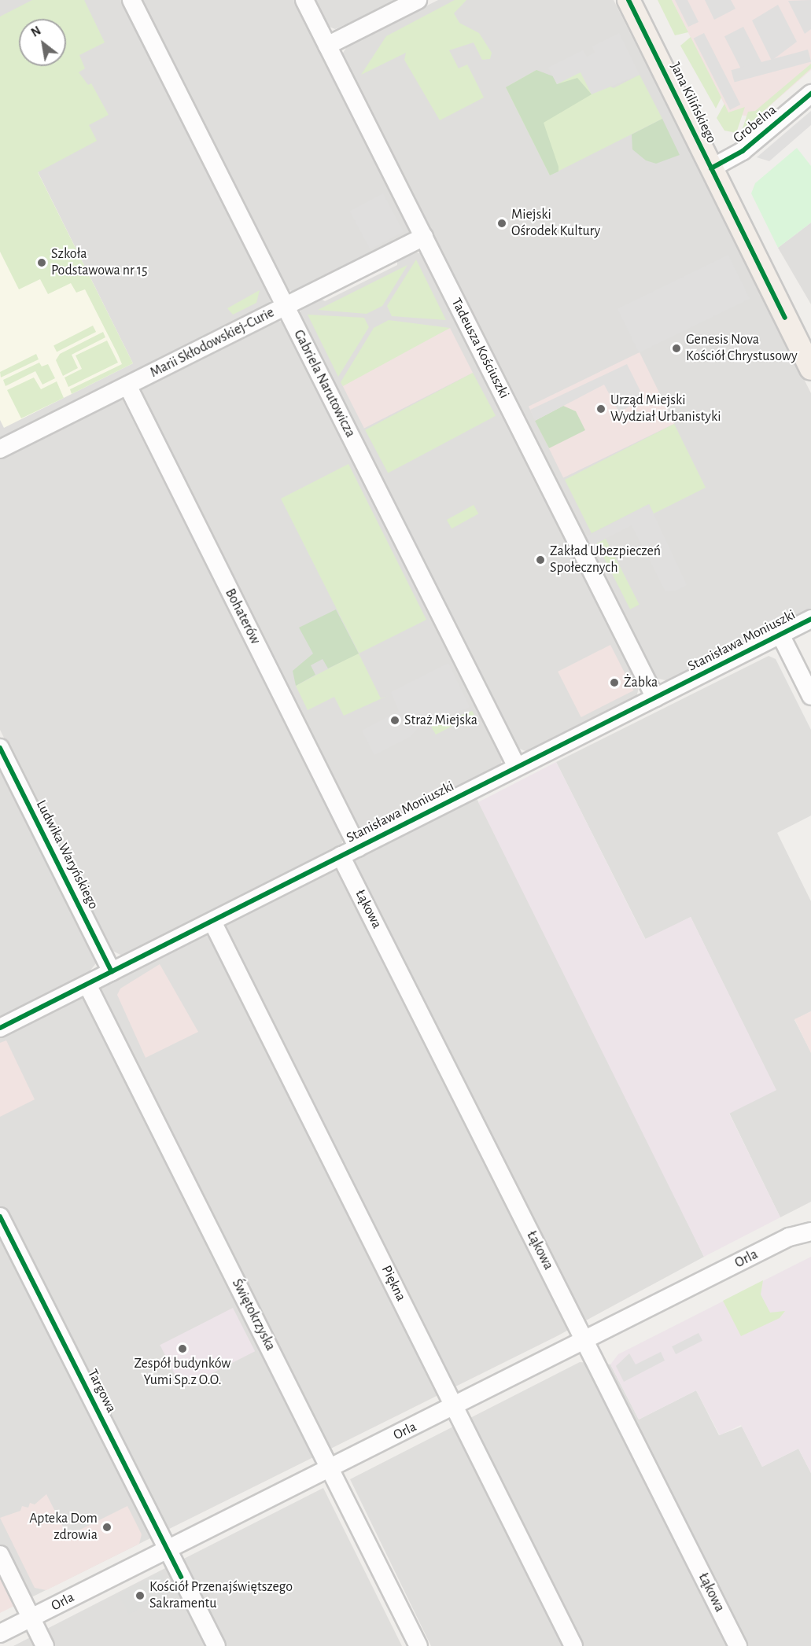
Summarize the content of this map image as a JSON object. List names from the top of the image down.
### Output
{
  "streets": {
    "main road": ["Jana Kilińskiego"],
    "street": [
      "Grobelna",
      "Marii Skłodowskiej-Curie",
      "Tadeusza Kościuszki",
      "Gabriela Narutowicza",
      "Bohaterów",
      "Stanisława Moniuszki",
      "Ludwika Waryńskiego",
      "Łąkowa",
      "Orla",
      "Piękna",
      "Świętokrzyska",
      "Targowa"
    ]
  },
  "crossings": [
    ["Jana Kilińskiego", "Grobelna"],
    ["Marii Skłodowskiej-Curie", "Tadeusza Kościuszki"],
    ["Marii Skłodowskiej-Curie", "Gabriela Narutowicza"],
    ["Marii Skłodowskiej-Curie", "Bohaterów"],
    ["Tadeusza Kościuszki", "Stanisława Moniuszki"],
    ["Gabriela Narutowicza", "Stanisława Moniuszki"],
    ["Bohaterów", "Stanisława Moniuszki"],
    ["Stanisława Moniuszki", "Ludwika Waryńskiego"],
    ["Stanisława Moniuszki", "Łąkowa"],
    ["Stanisława Moniuszki", "Piękna"],
    ["Stanisława Moniuszki", "Świętokrzyska"],
    ["Łąkowa", "Orla"],
    ["Orla", "Piękna"],
    ["Orla", "Świętokrzyska"],
    ["Orla", "Targowa"]
  ],
  "places": [
    "Miejski Ośrodek Kultury",
    "Szkoła Podstawowa nr 15",
    "Genesis Nova Kościół Chrystusowy",
    "Urząd Miejski Wydział Urbanistyki",
    "Zakład Ubezpieczeń Społecznych",
    "Żabka",
    "Straż Miejska",
    "Zespół budynków Yumi Sp.z O.O.",
    "Apteka Dom zdrowia",
    "Kościół Przenajświętszego Sakramentu"
  ],
  "north": "top left"
}
